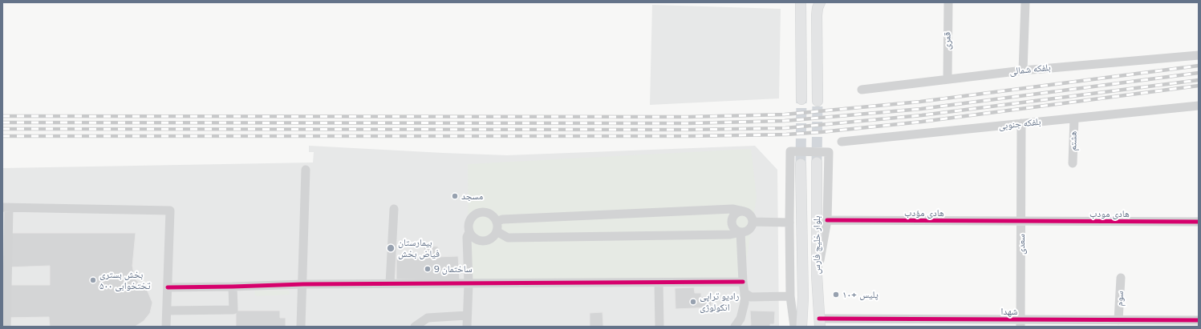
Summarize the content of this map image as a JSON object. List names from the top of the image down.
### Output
{
  "streets": {
    "main road": ["بلوار خلیج فارس"],
    "street": [
      "قمری",
      "بلفکه شمالی",
      "بلفکه جنوبی",
      "هشتم",
      "هادی مؤدب",
      "هادی مودب",
      "سعدی",
      "سوم",
      "شهدا"
    ]
  },
  "crossings": [
    ["قمری", "بلفکه شمالی"],
    ["بلفکه جنوبی", "هشتم"],
    ["بلفکه جنوبی", "سعدی"],
    ["هادی مؤدب", "هادی مودب"],
    ["هادی مؤدب", "سعدی"],
    ["هادی مودب", "سعدی"],
    ["سعدی", "شهدا"],
    ["بلوار خلیج فارس", "شهدا"],
    ["سوم", "شهدا"]
  ],
  "places": [
    "مسجد",
    "بیمارستان فیاض بخش",
    "ساختمان 9",
    "بخش بستری ۵۰۰ تختخوابی",
    "پلیس +۱۰",
    "رادیو تراپی انکولوژی"
  ]
}
